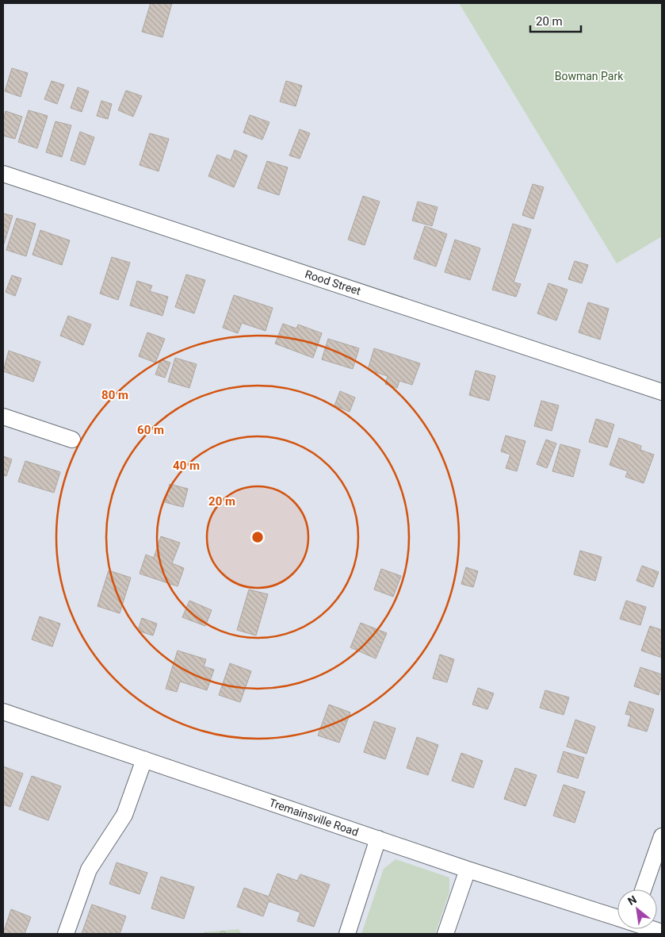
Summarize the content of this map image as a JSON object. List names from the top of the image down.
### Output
{
  "streets": {
    "street": ["Rood Street", "Tremainsville Road"]
  },
  "parks": ["Bowman Park"],
  "scale_bar": "20 m",
  "north": "top left",
  "rings": [
    "80 m",
    "60 m",
    "40 m",
    "20 m"
  ]
}
